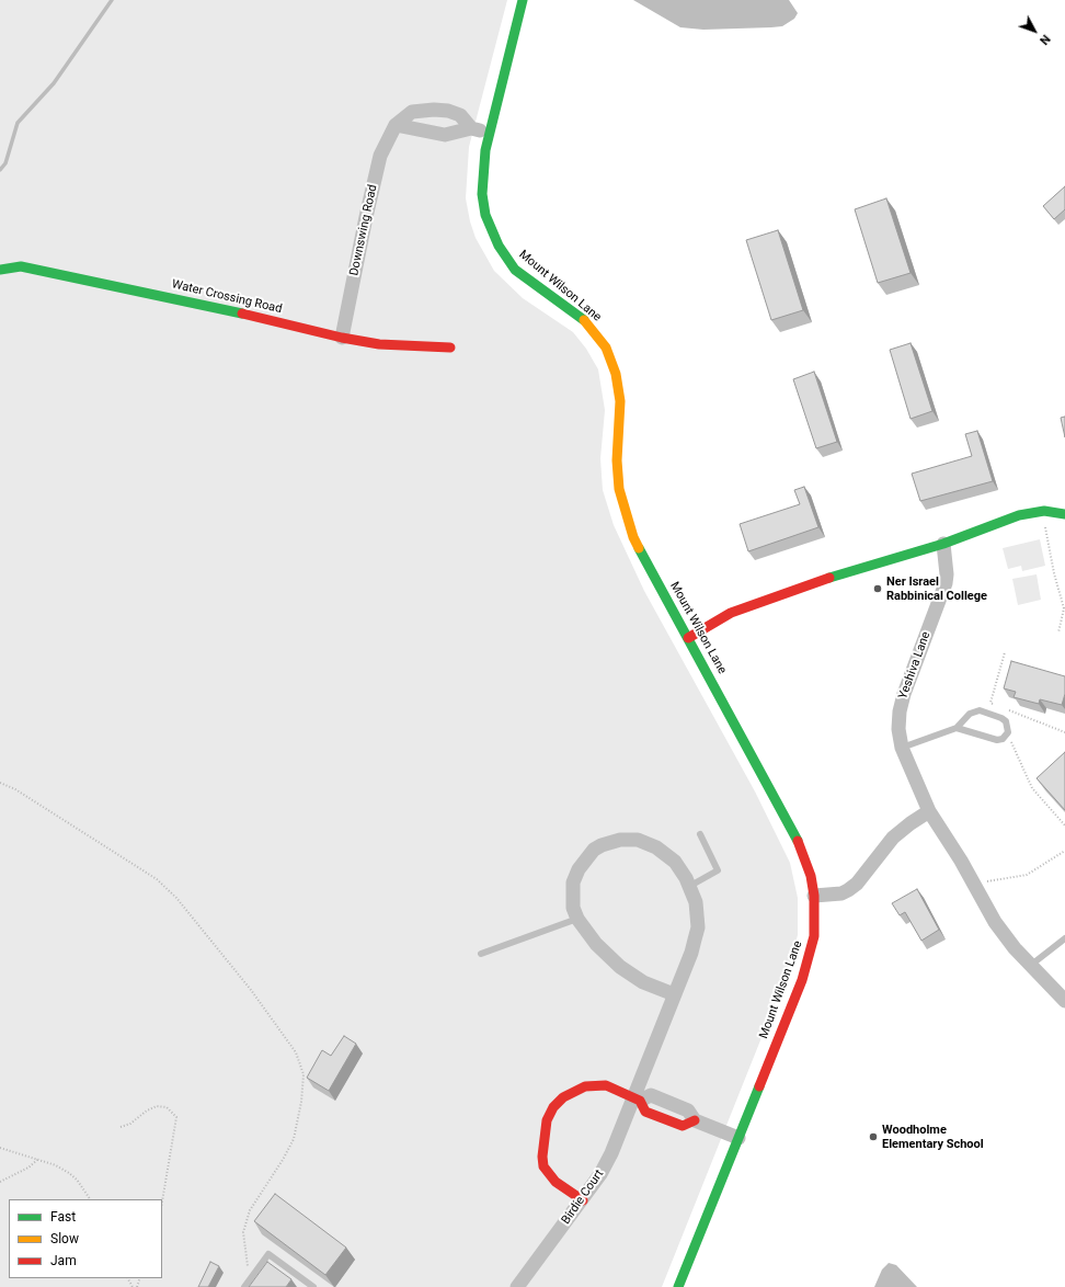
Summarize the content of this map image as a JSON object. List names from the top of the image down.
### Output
{
  "streets": {
    "street": [
      "Downswing Road",
      "Mount Wilson Lane",
      "Water Crossing Road",
      "Yeshiva Lane",
      "Birdie Court"
    ]
  },
  "crossings": [
    ["Downswing Road", "Water Crossing Road"]
  ],
  "places": ["Ner Israel Rabbinical College", "Woodholme Elementary School"],
  "legend": ["Fast", "Slow", "Jam"],
  "north": "bottom right"
}
